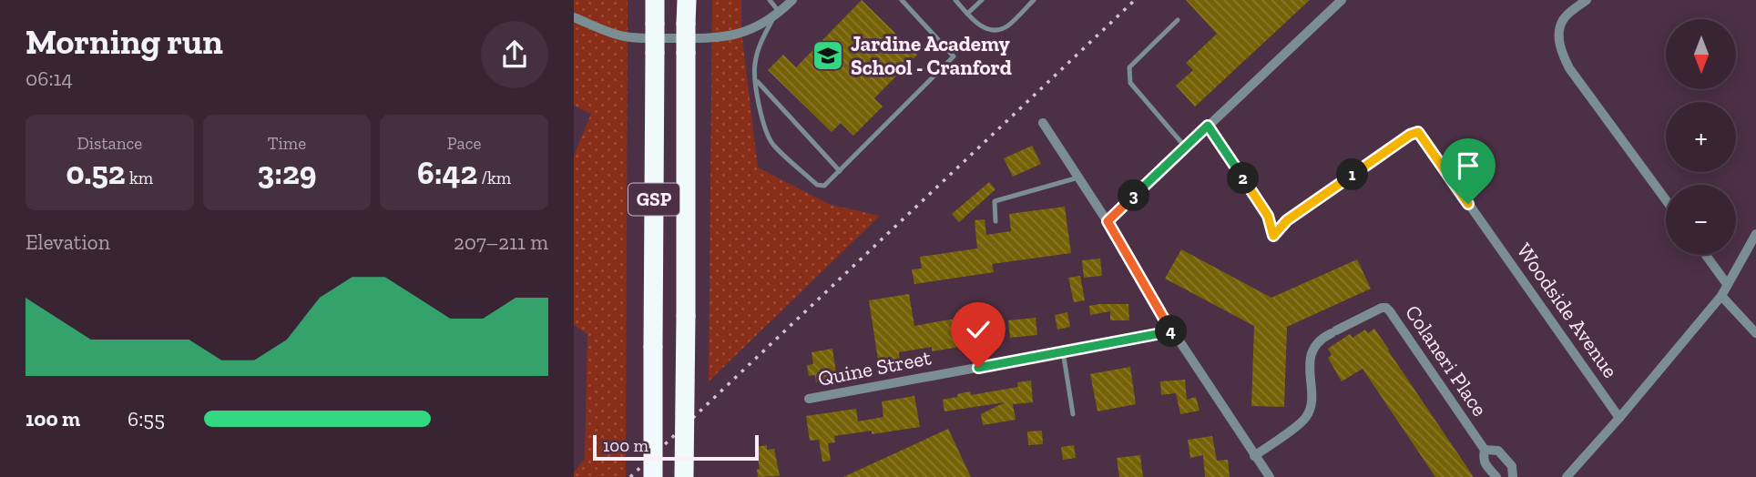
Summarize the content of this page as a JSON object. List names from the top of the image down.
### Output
{
  "streets": {
    "highway": ["GSP"],
    "street": ["Woodside Avenue", "Colaneri Place", "Quine Street"]
  },
  "places": {
    "school or university": ["Jardine Academy School - Cranford"]
  },
  "scale_bar": "100 m",
  "north": "bottom",
  "page": {
    "heading": ["Morning run", "06:14"],
    "map_buttons": ["+", "−"],
    "stats": [
      ["Distance", "0.52 km"],
      ["Time", "3:29"],
      ["Pace", "6:42 /km"]
    ],
    "pins": [
      "1",
      "2",
      "3",
      "4"
    ],
    "chart": ["Elevation", "207–211 m"],
    "list": [
      {
        "name": "100 m",
        "note": "6:55"
      }
    ],
    "scale": "100 m"
  }
}
